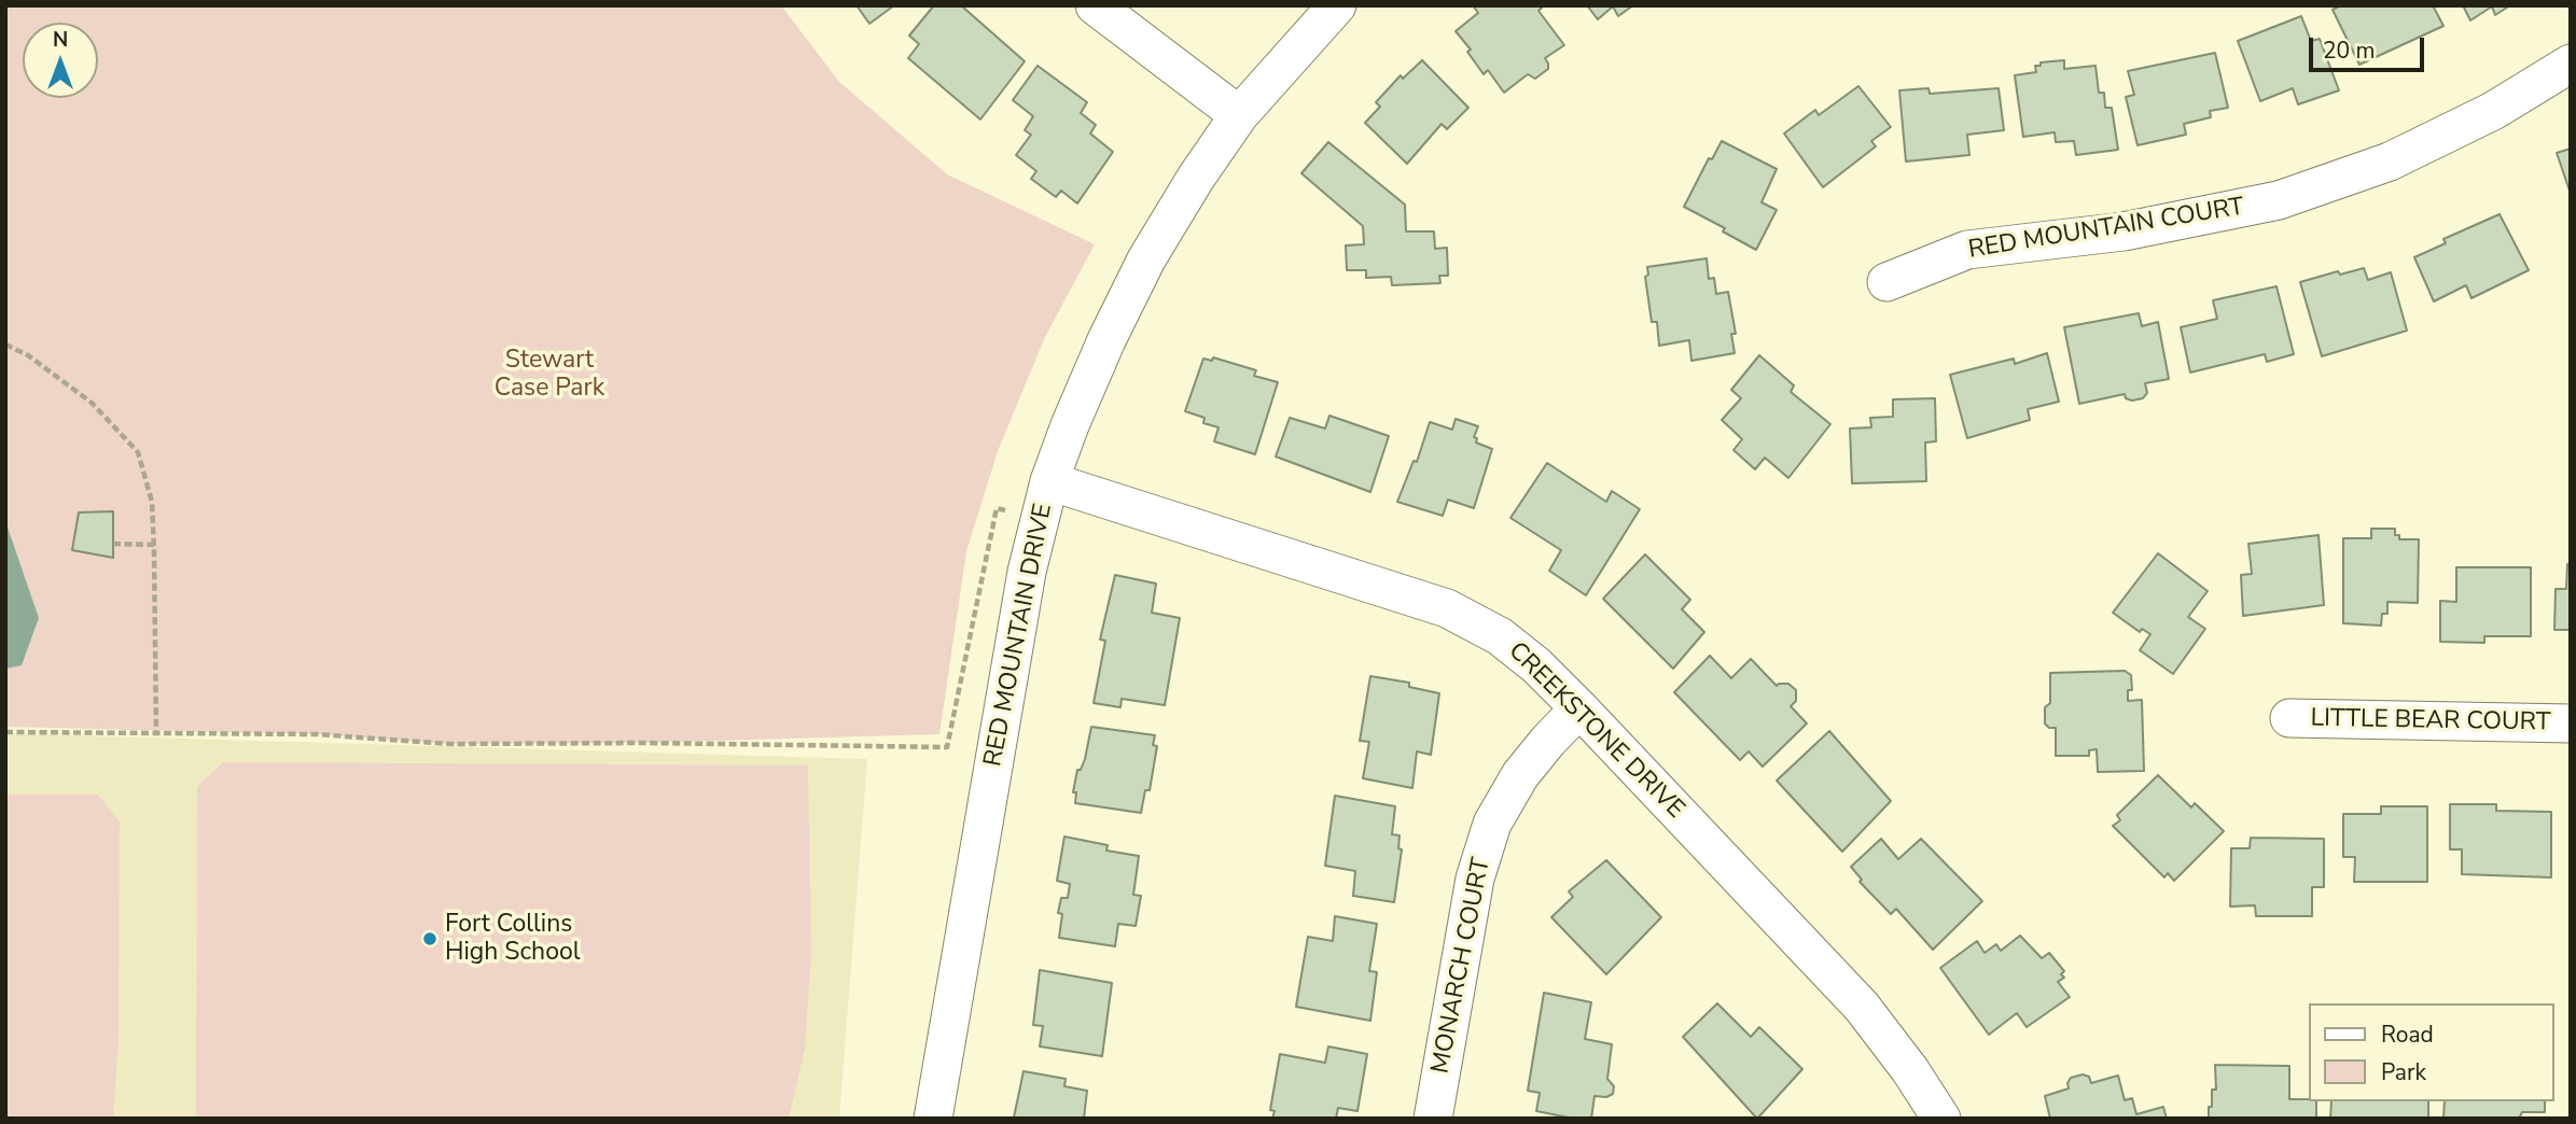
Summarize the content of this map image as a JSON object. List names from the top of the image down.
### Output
{
  "streets": {
    "street": [
      "RED MOUNTAIN COURT",
      "RED MOUNTAIN DRIVE",
      "LITTLE BEAR COURT",
      "CREEKSTONE DRIVE",
      "MONARCH COURT"
    ]
  },
  "crossings": [
    ["RED MOUNTAIN DRIVE", "CREEKSTONE DRIVE"],
    ["CREEKSTONE DRIVE", "MONARCH COURT"]
  ],
  "parks": ["Stewart Case Park"],
  "places": ["Fort Collins High School"],
  "legend": ["Road", "Park"],
  "scale_bar": "20 m",
  "north": "top"
}
